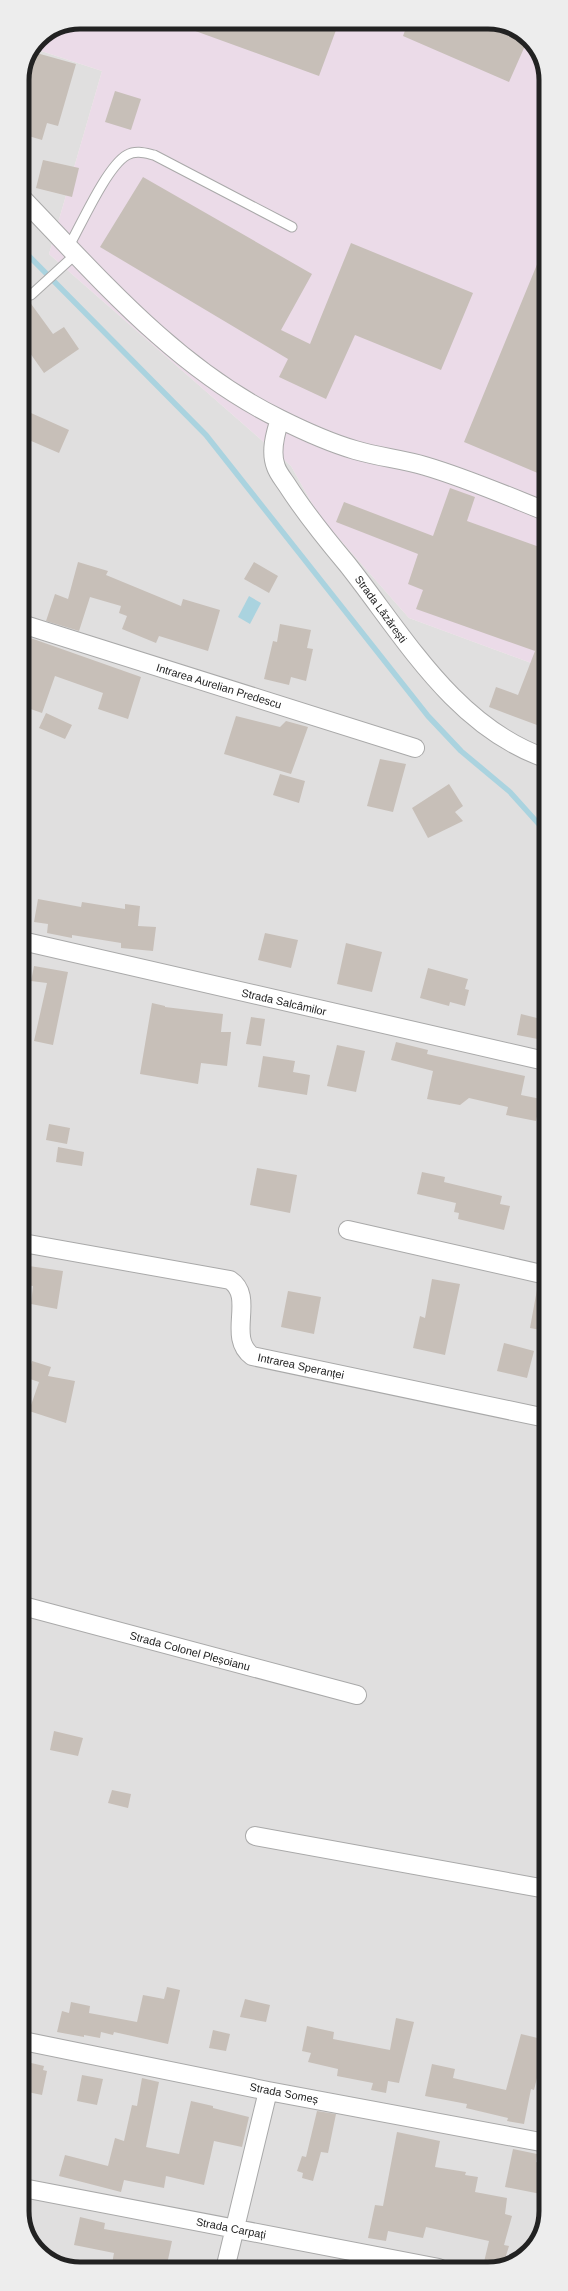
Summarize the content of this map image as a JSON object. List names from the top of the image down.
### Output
{
  "streets": {
    "street": [
      "Strada Lăzărești",
      "Intrarea Aurelian Predescu",
      "Strada Salcâmilor",
      "Intrarea Speranței",
      "Strada Colonel Pleșoianu",
      "Strada Someș",
      "Strada Carpați"
    ]
  }
}
